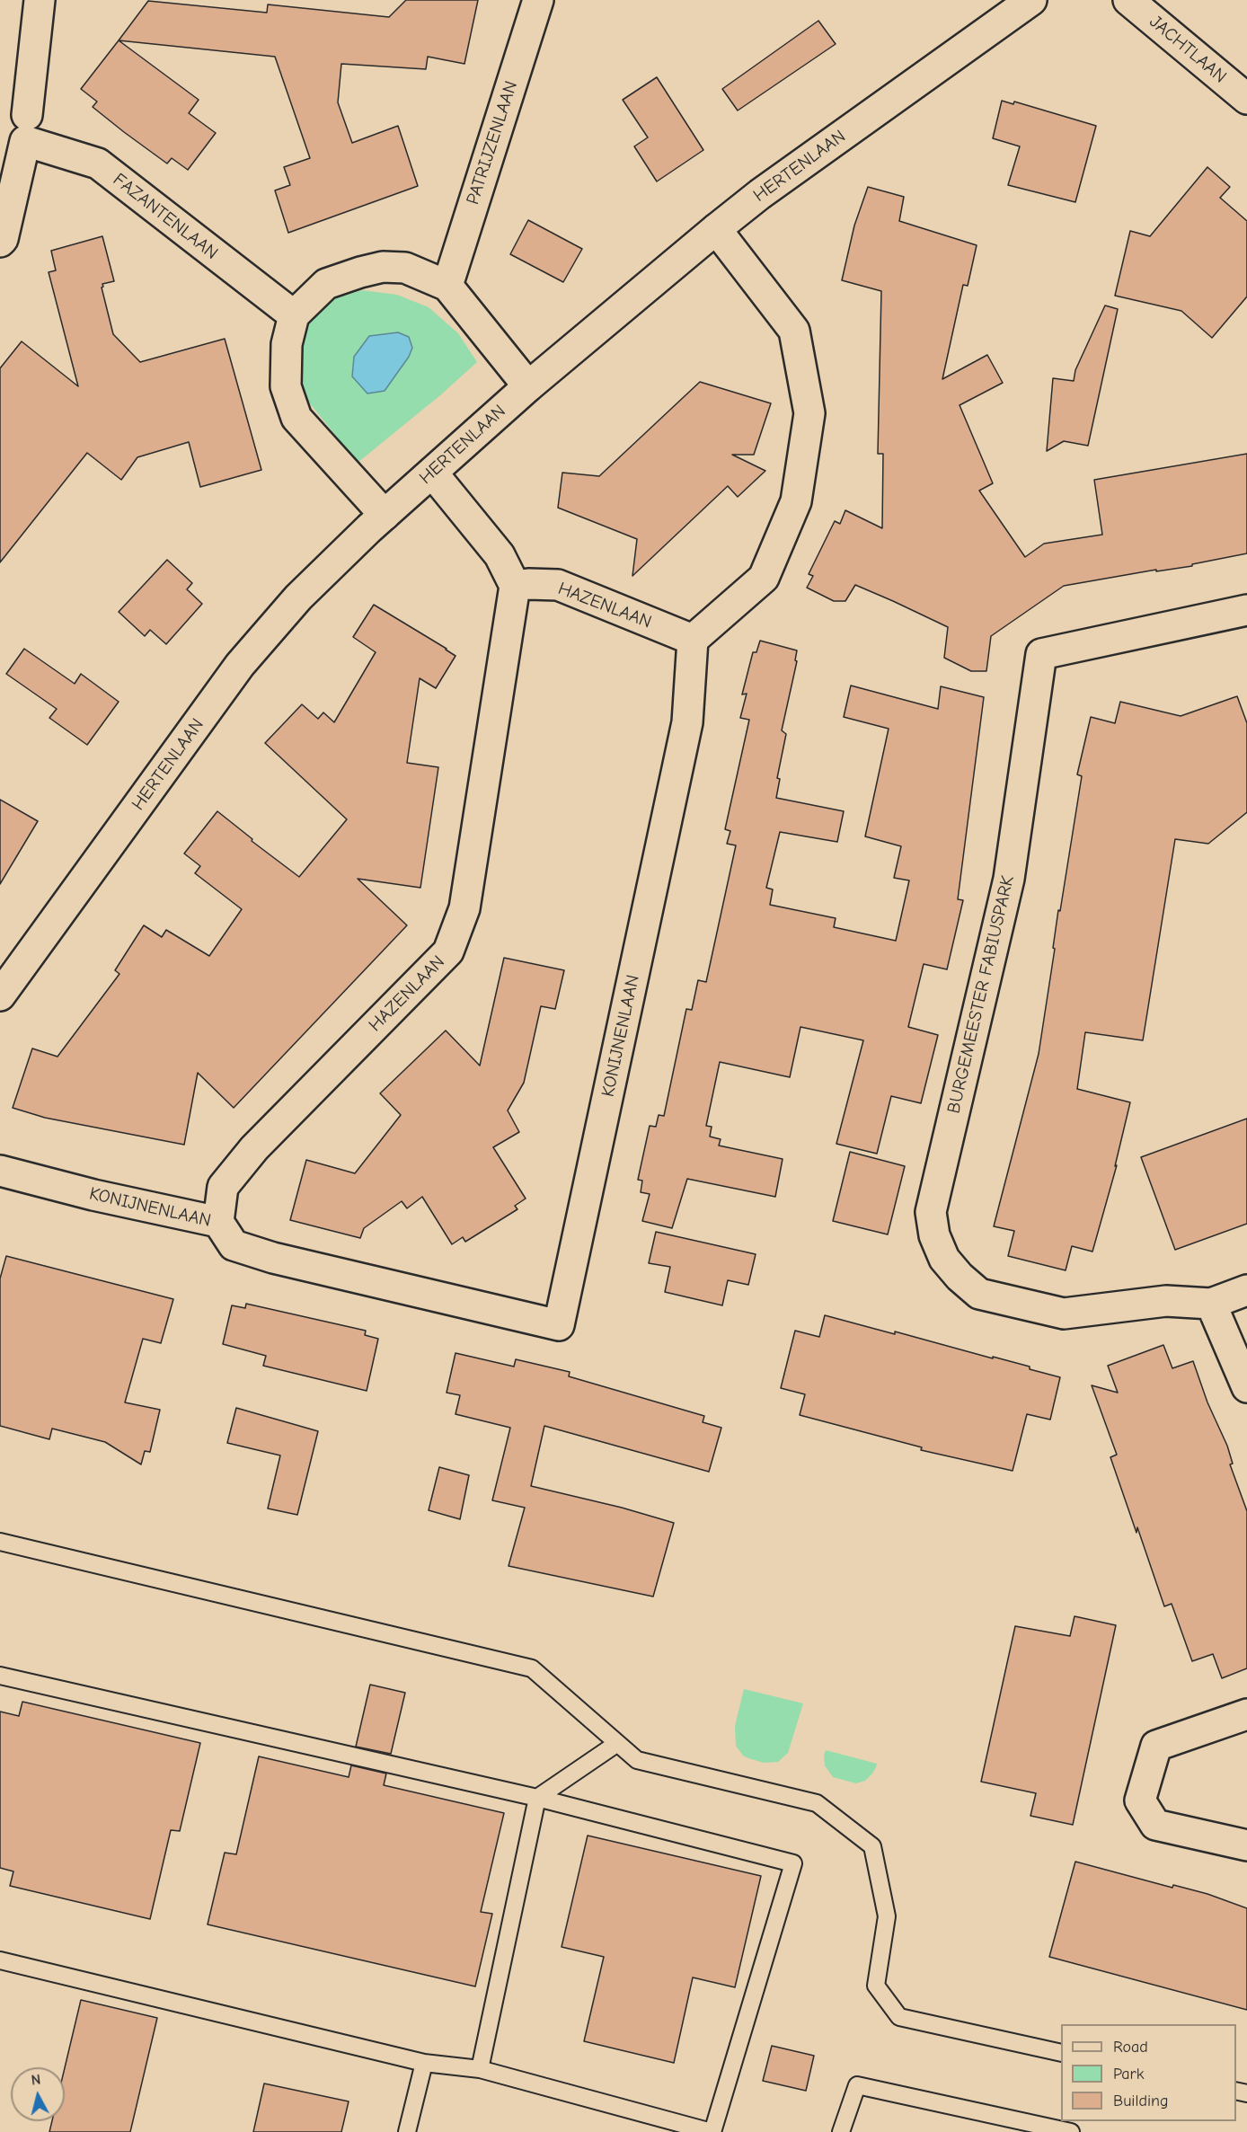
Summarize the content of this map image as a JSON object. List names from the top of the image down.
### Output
{
  "streets": {
    "street": [
      "JACHTLAAN",
      "PATRIJZENLAAN",
      "HERTENLAAN",
      "FAZANTENLAAN",
      "HAZENLAAN",
      "BURGEMEESTER FABIUSPARK",
      "KONIJNENLAAN"
    ]
  },
  "crossings": [
    ["HAZENLAAN", "KONIJNENLAAN"]
  ],
  "legend": ["Road", "Park", "Building"],
  "north": "top"
}
